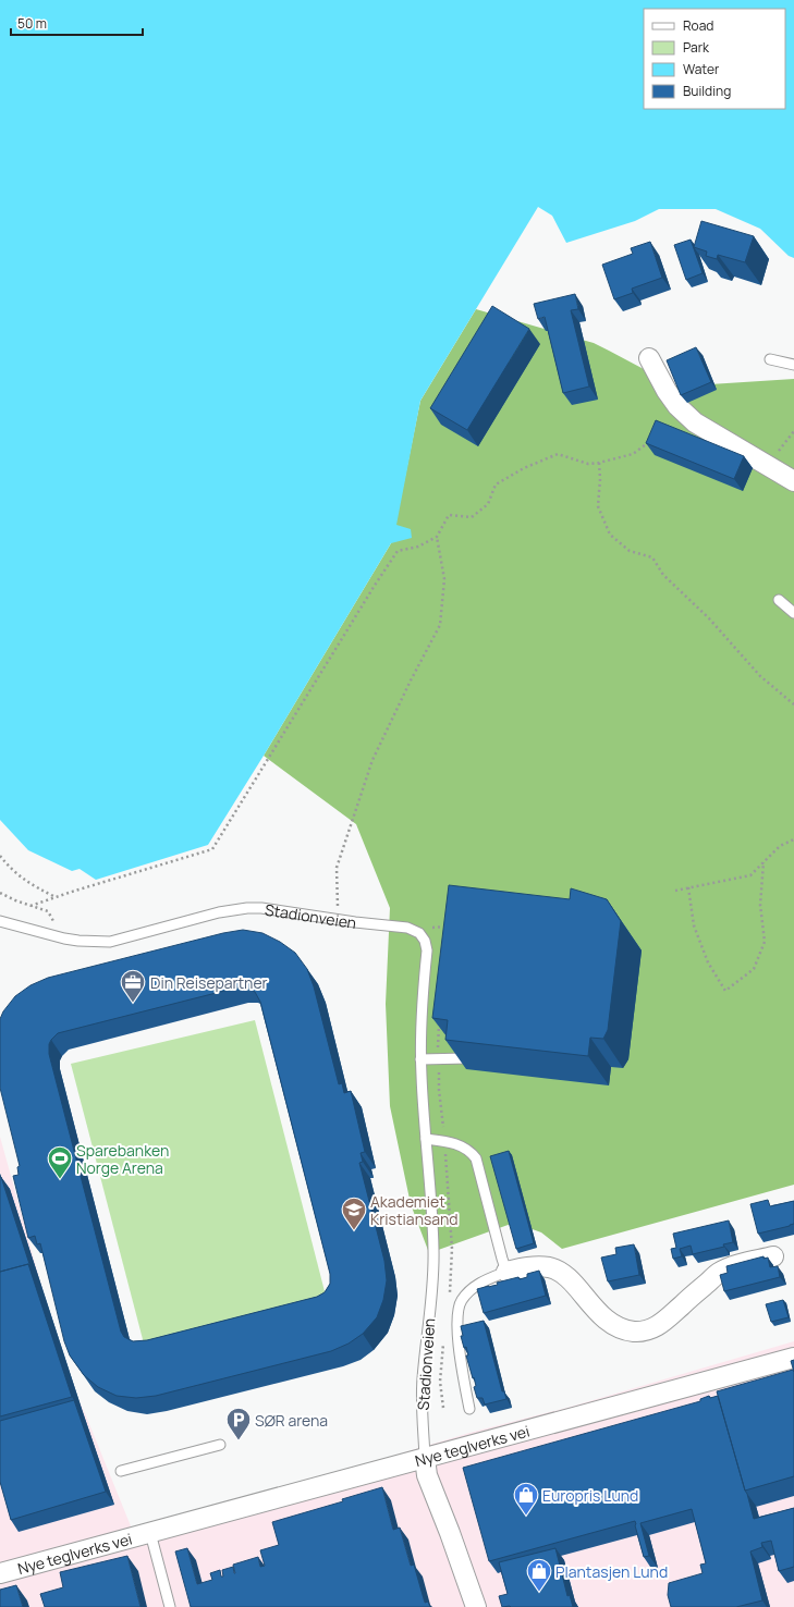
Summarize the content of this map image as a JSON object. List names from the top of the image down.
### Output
{
  "streets": {
    "street": ["Stadionveien", "Nye teglverks vei"]
  },
  "crossings": [
    ["Stadionveien", "Nye teglverks vei"]
  ],
  "places": {
    "office": ["Din Reisepartner"],
    "sports": ["Sparebanken Norge Arena"],
    "school or university": ["Akademiet Kristiansand"],
    "parking": ["SØR arena"],
    "shop": ["Europris Lund", "Plantasjen Lund"]
  },
  "legend": [
    "Road",
    "Park",
    "Water",
    "Building"
  ],
  "scale_bar": "50 m"
}
